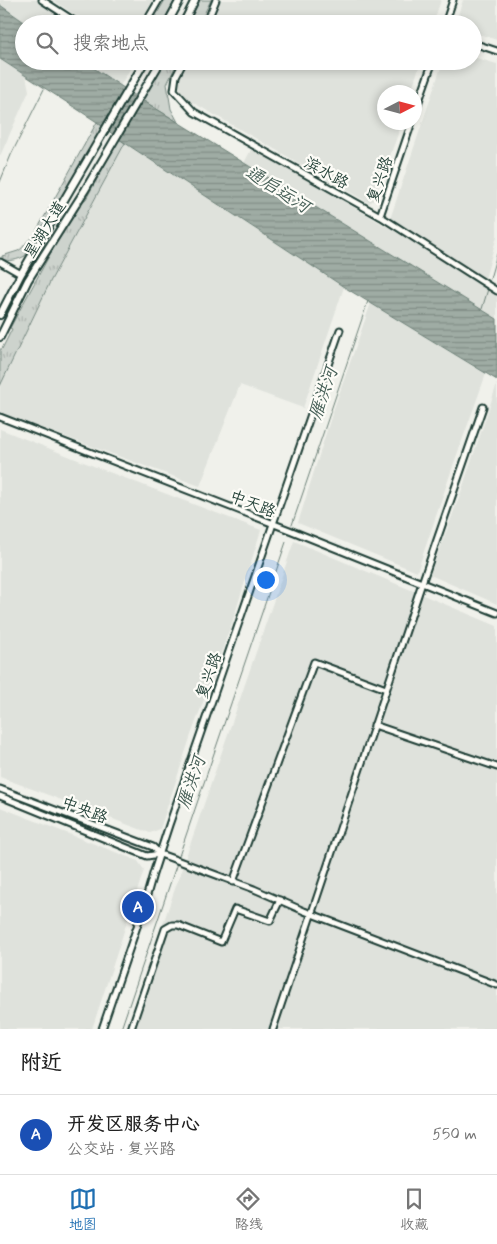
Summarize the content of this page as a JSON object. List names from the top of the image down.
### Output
{
  "streets": {
    "main road": ["星湖大道"],
    "street": [
      "滨水路",
      "复兴路",
      "中天路",
      "中央路"
    ]
  },
  "crossings": [
    ["滨水路", "复兴路"],
    ["复兴路", "中天路"],
    ["复兴路", "中央路"]
  ],
  "water": ["通启运河", "雁洪河"],
  "north": "right",
  "page": {
    "search": "搜索地点",
    "pins": "A",
    "heading": "附近",
    "list": [
      {
        "mark": "A",
        "name": "开发区服务中心",
        "note": "公交站 · 复兴路",
        "value": "550 m"
      }
    ],
    "nav": ["地图", "路线", "收藏"]
  }
}
